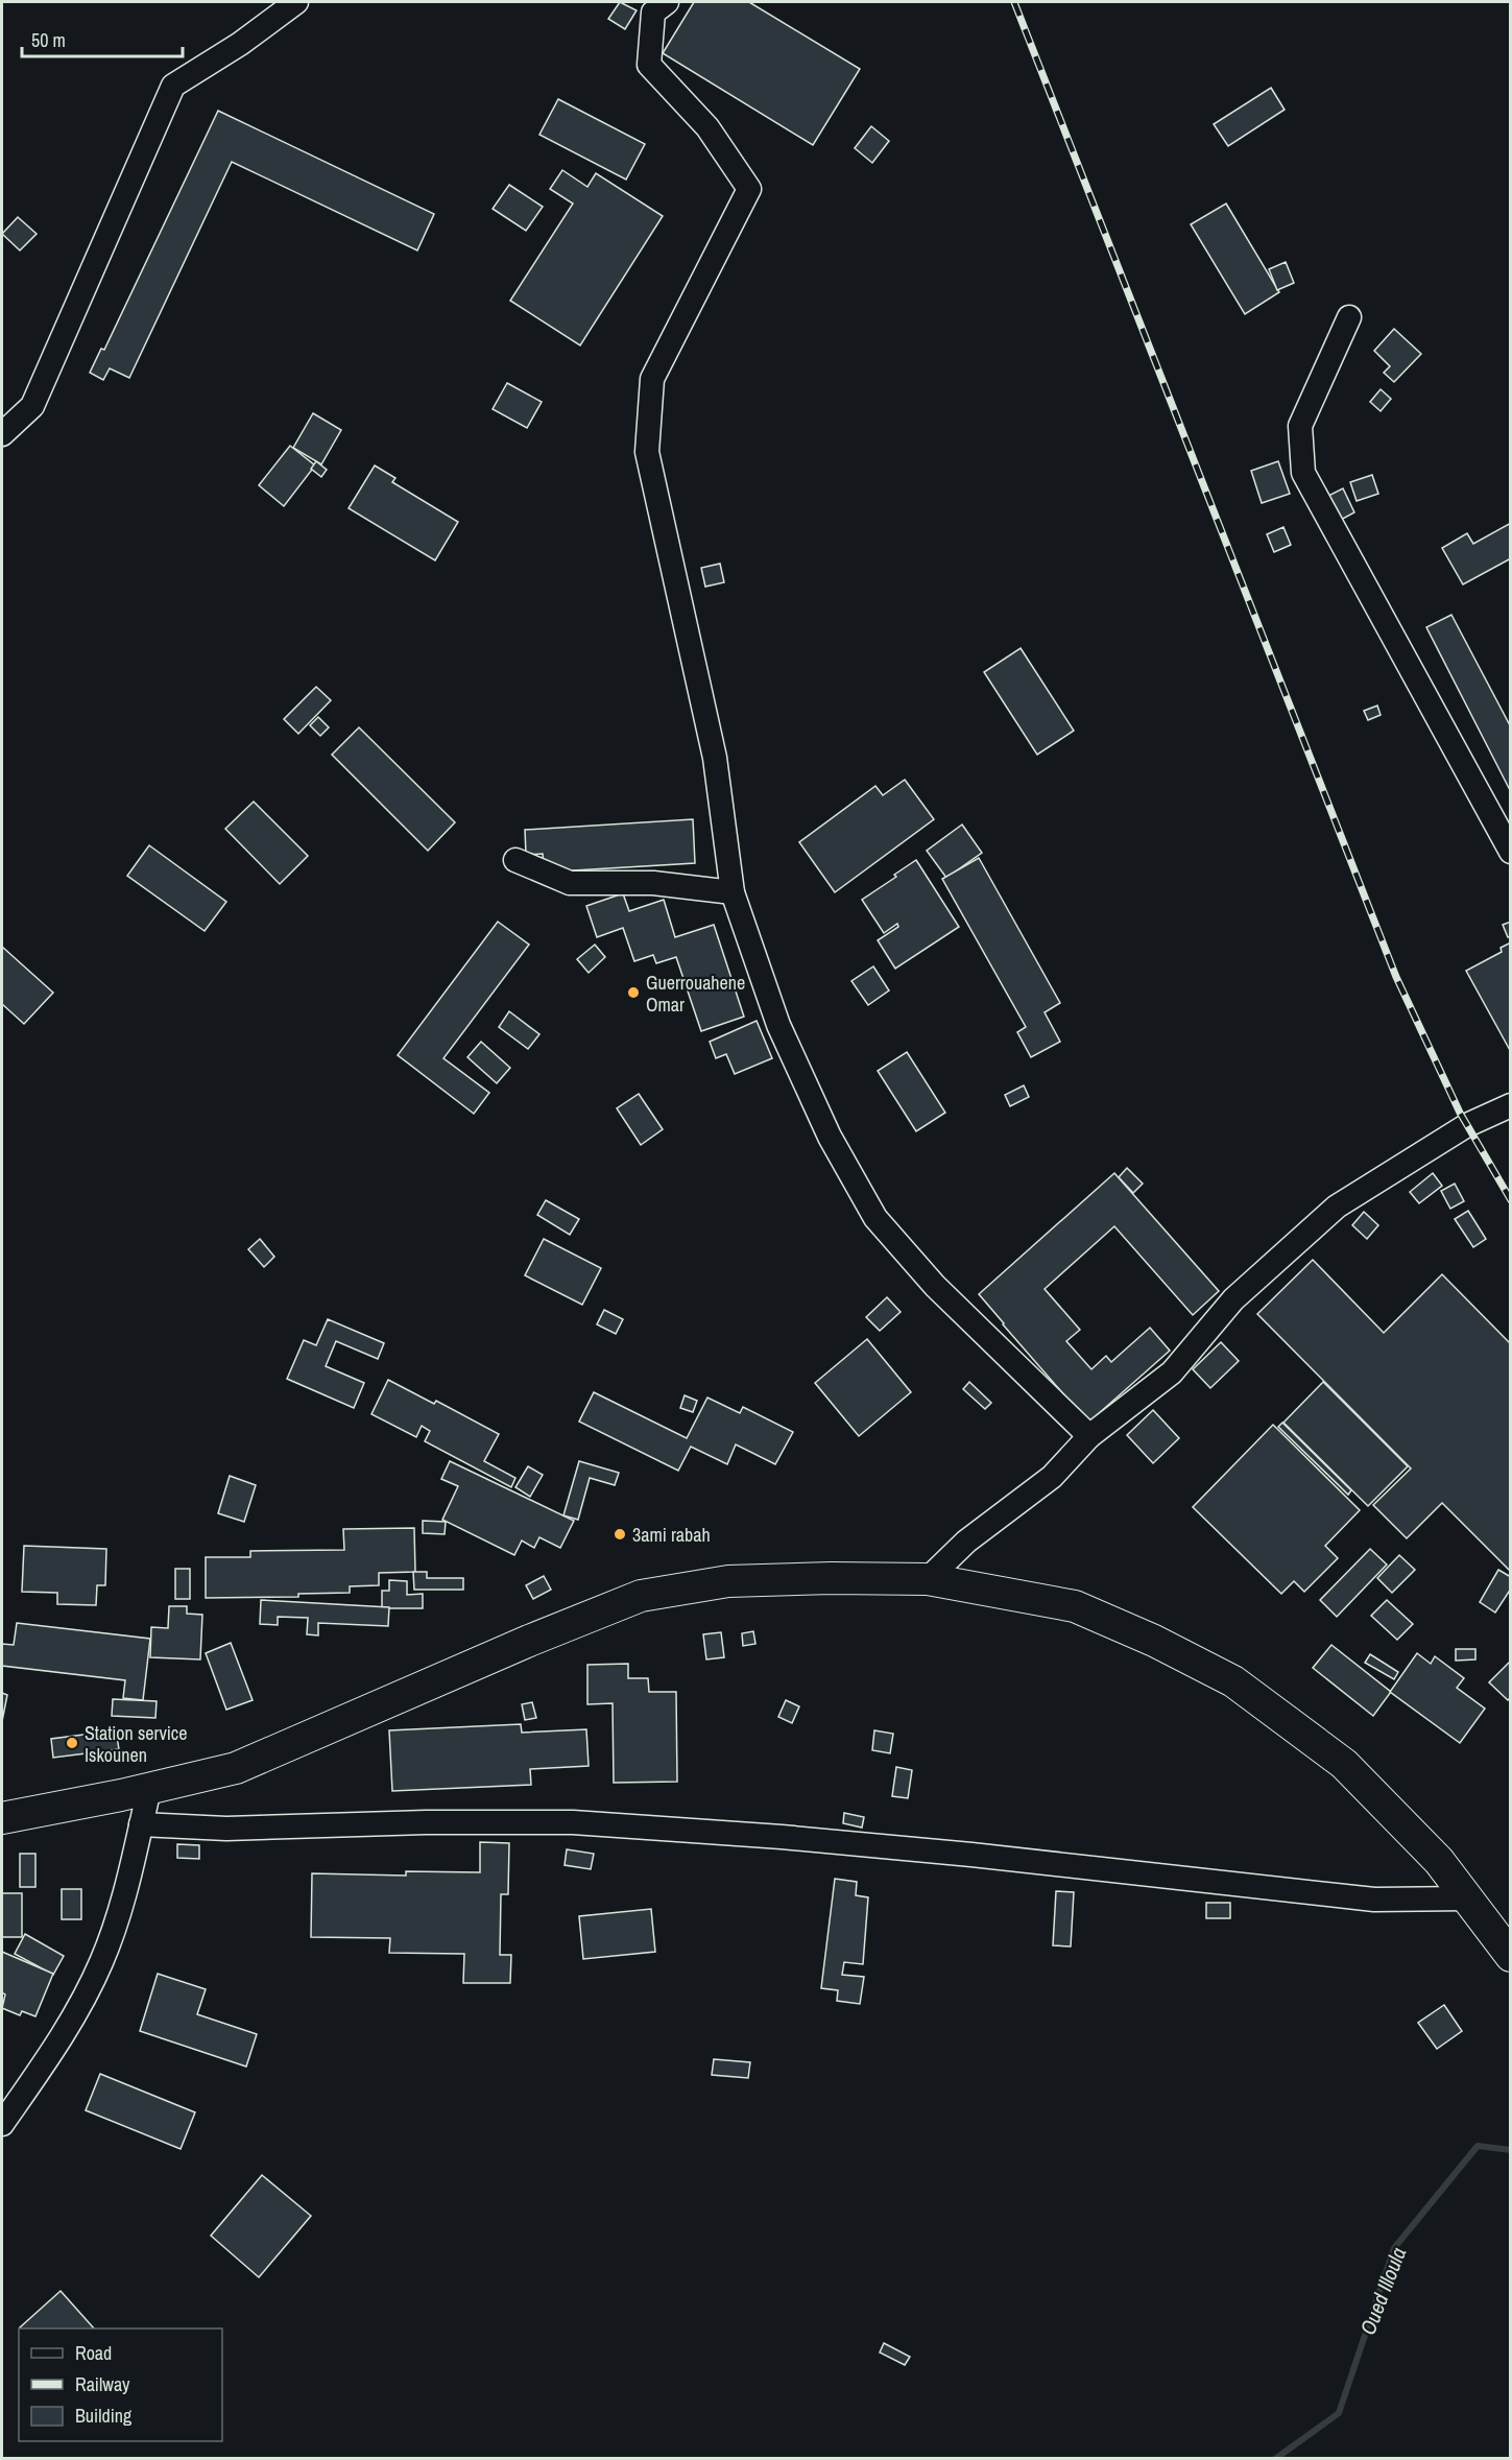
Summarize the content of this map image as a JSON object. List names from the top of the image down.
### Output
{
  "water": ["Oued Illoula"],
  "places": ["Guerrouahene Omar", "3ami rabah", "Station service Iskounen"],
  "legend": ["Road", "Railway", "Building"],
  "scale_bar": "50 m"
}
